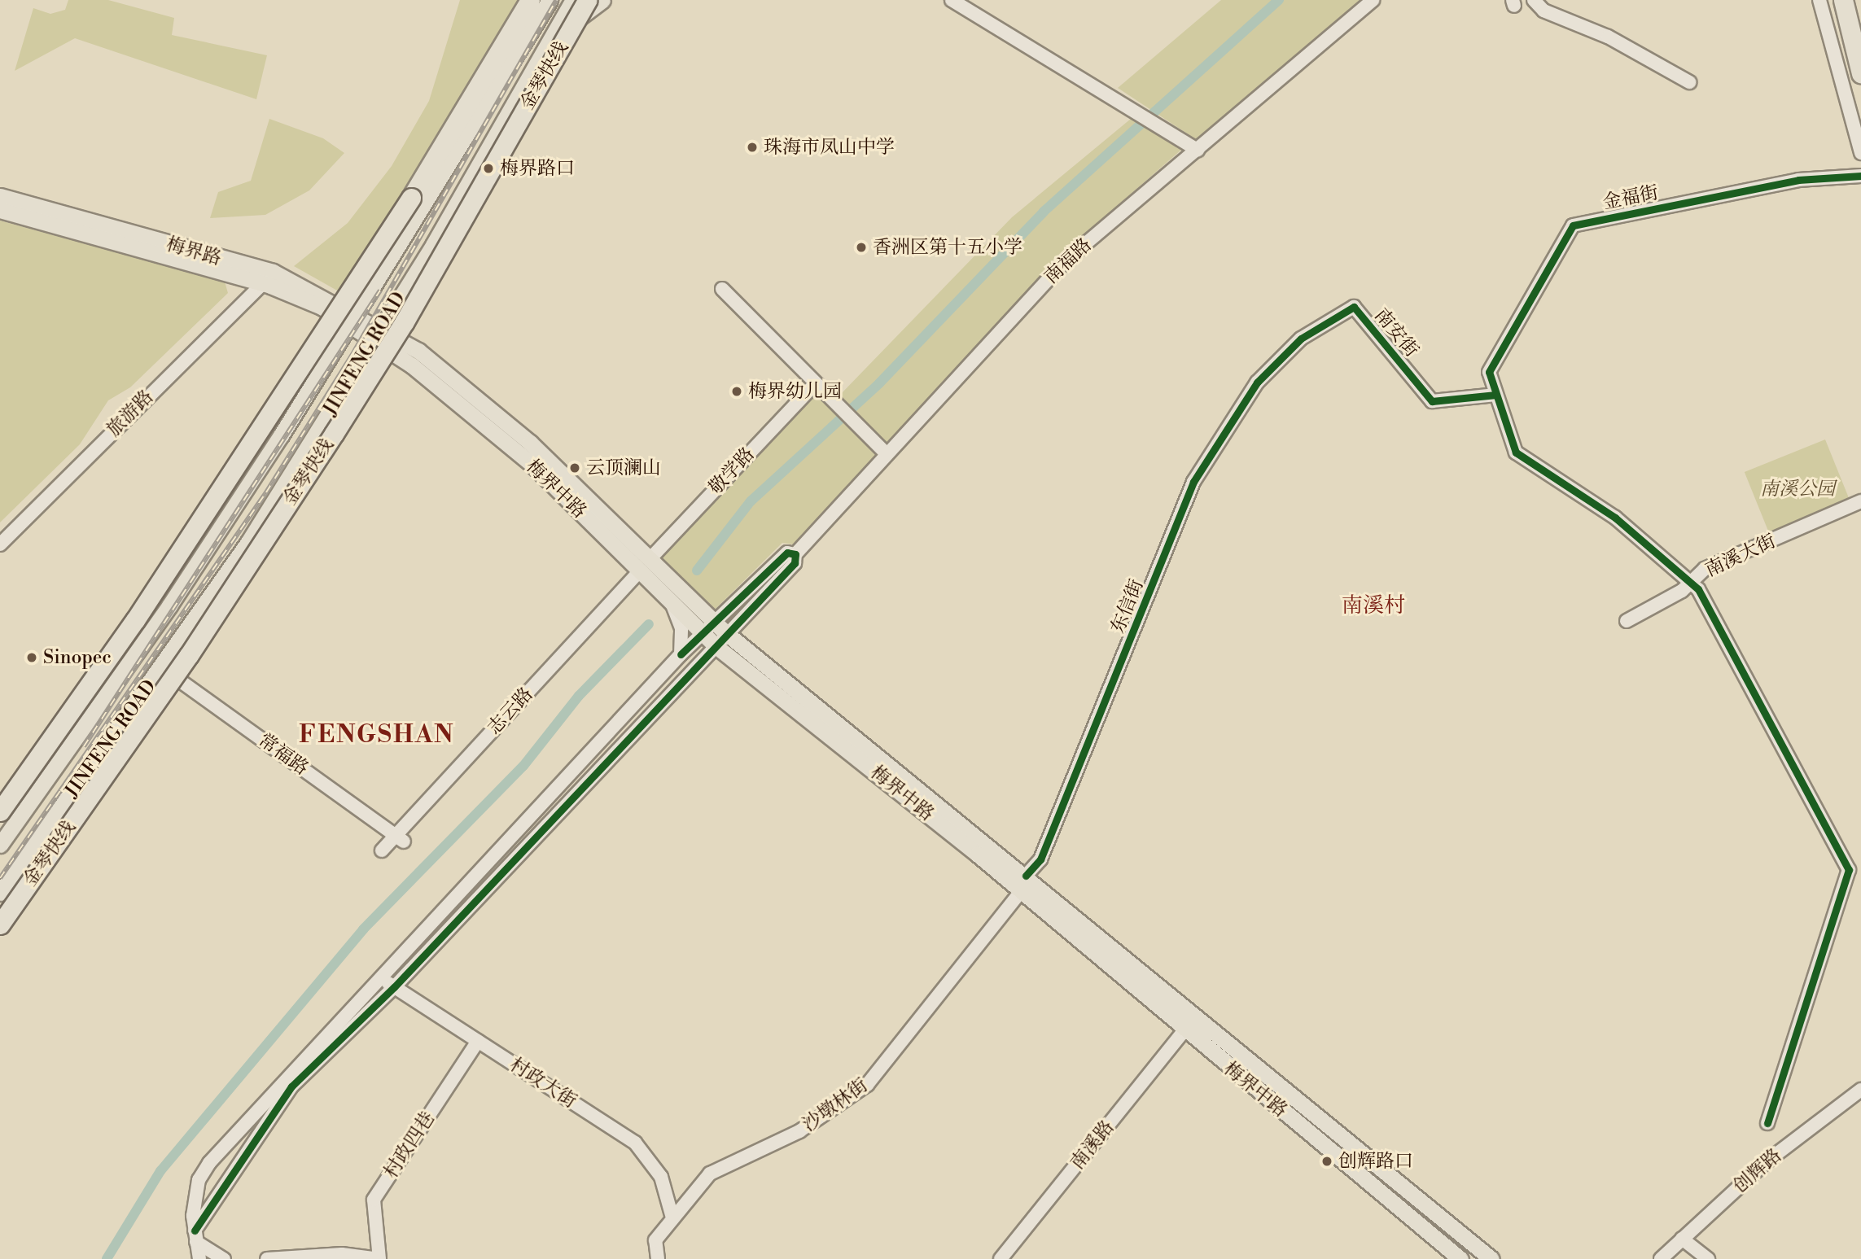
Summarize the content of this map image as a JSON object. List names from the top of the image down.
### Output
{
  "streets": {
    "highway": ["金琴快线"],
    "main road": ["梅界路", "JINFENG ROAD", "梅界中路"],
    "street": [
      "金福街",
      "南福路",
      "南安街",
      "旅游路",
      "敬学路",
      "南溪大街",
      "东信街",
      "志云路",
      "常福路",
      "村政大街",
      "沙墩林街",
      "村政四巷",
      "南溪路",
      "创辉路"
    ]
  },
  "crossings": [
    ["金福街", "南安街"],
    ["梅界路", "JINFENG ROAD"],
    ["梅界路", "梅界中路"],
    ["南安街", "东信街"],
    ["JINFENG ROAD", "梅界中路"],
    ["JINFENG ROAD", "常福路"],
    ["敬学路", "梅界中路"],
    ["梅界中路", "东信街"],
    ["梅界中路", "志云路"],
    ["梅界中路", "沙墩林街"],
    ["梅界中路", "南溪路"],
    ["志云路", "常福路"],
    ["村政大街", "沙墩林街"],
    ["村政大街", "村政四巷"]
  ],
  "districts": ["南溪村", "FENGSHAN"],
  "parks": ["南溪公园"],
  "places": [
    "珠海市凤山中学",
    "梅界路口",
    "香洲区第十五小学",
    "梅界幼儿园",
    "云顶澜山",
    "Sinopec",
    "创辉路口"
  ]
}
